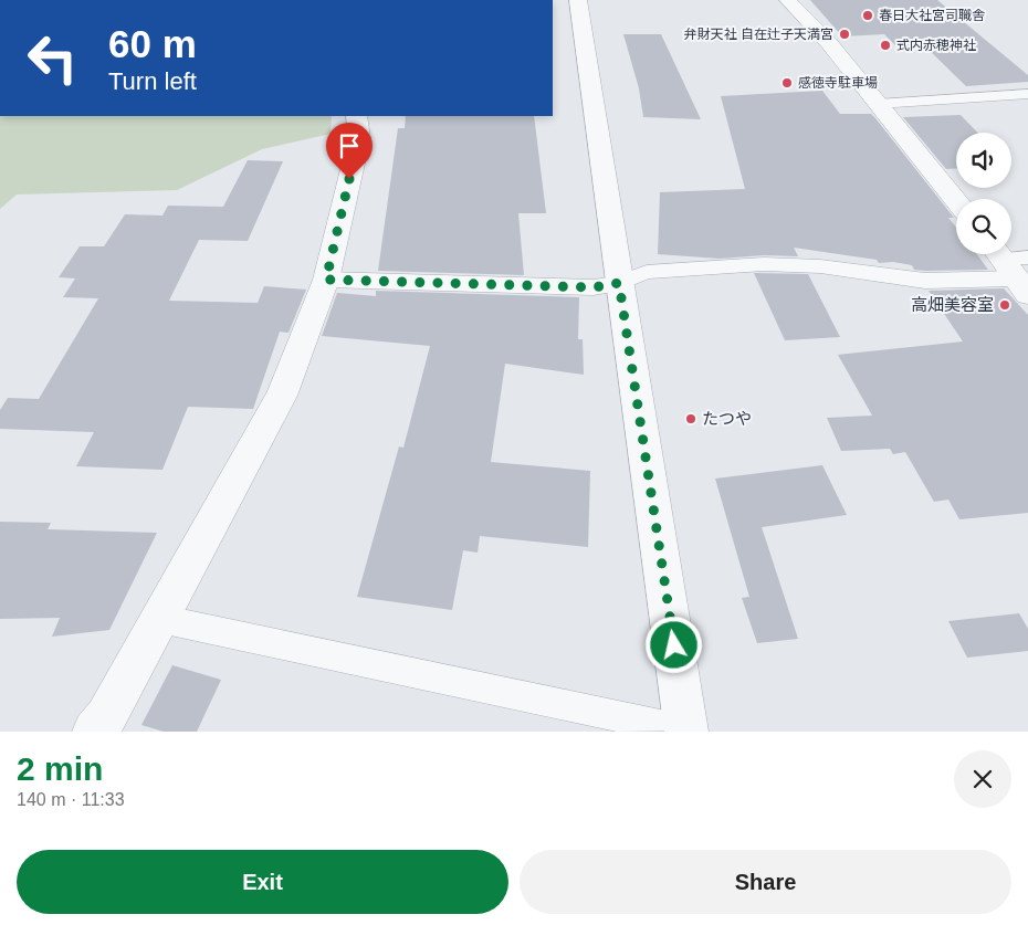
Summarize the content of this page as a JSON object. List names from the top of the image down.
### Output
{
  "places": [
    "春日大社宮司職舎",
    "弁財天社 自在辻子天満宮",
    "式内赤穂神社",
    "感徳寺駐車場",
    "高畑美容室",
    "たつや"
  ],
  "page": {
    "turn": ["60 m", "Turn left"],
    "heading": ["2 min", "140 m · 11:33"],
    "buttons": ["Exit", "Share"]
  }
}
